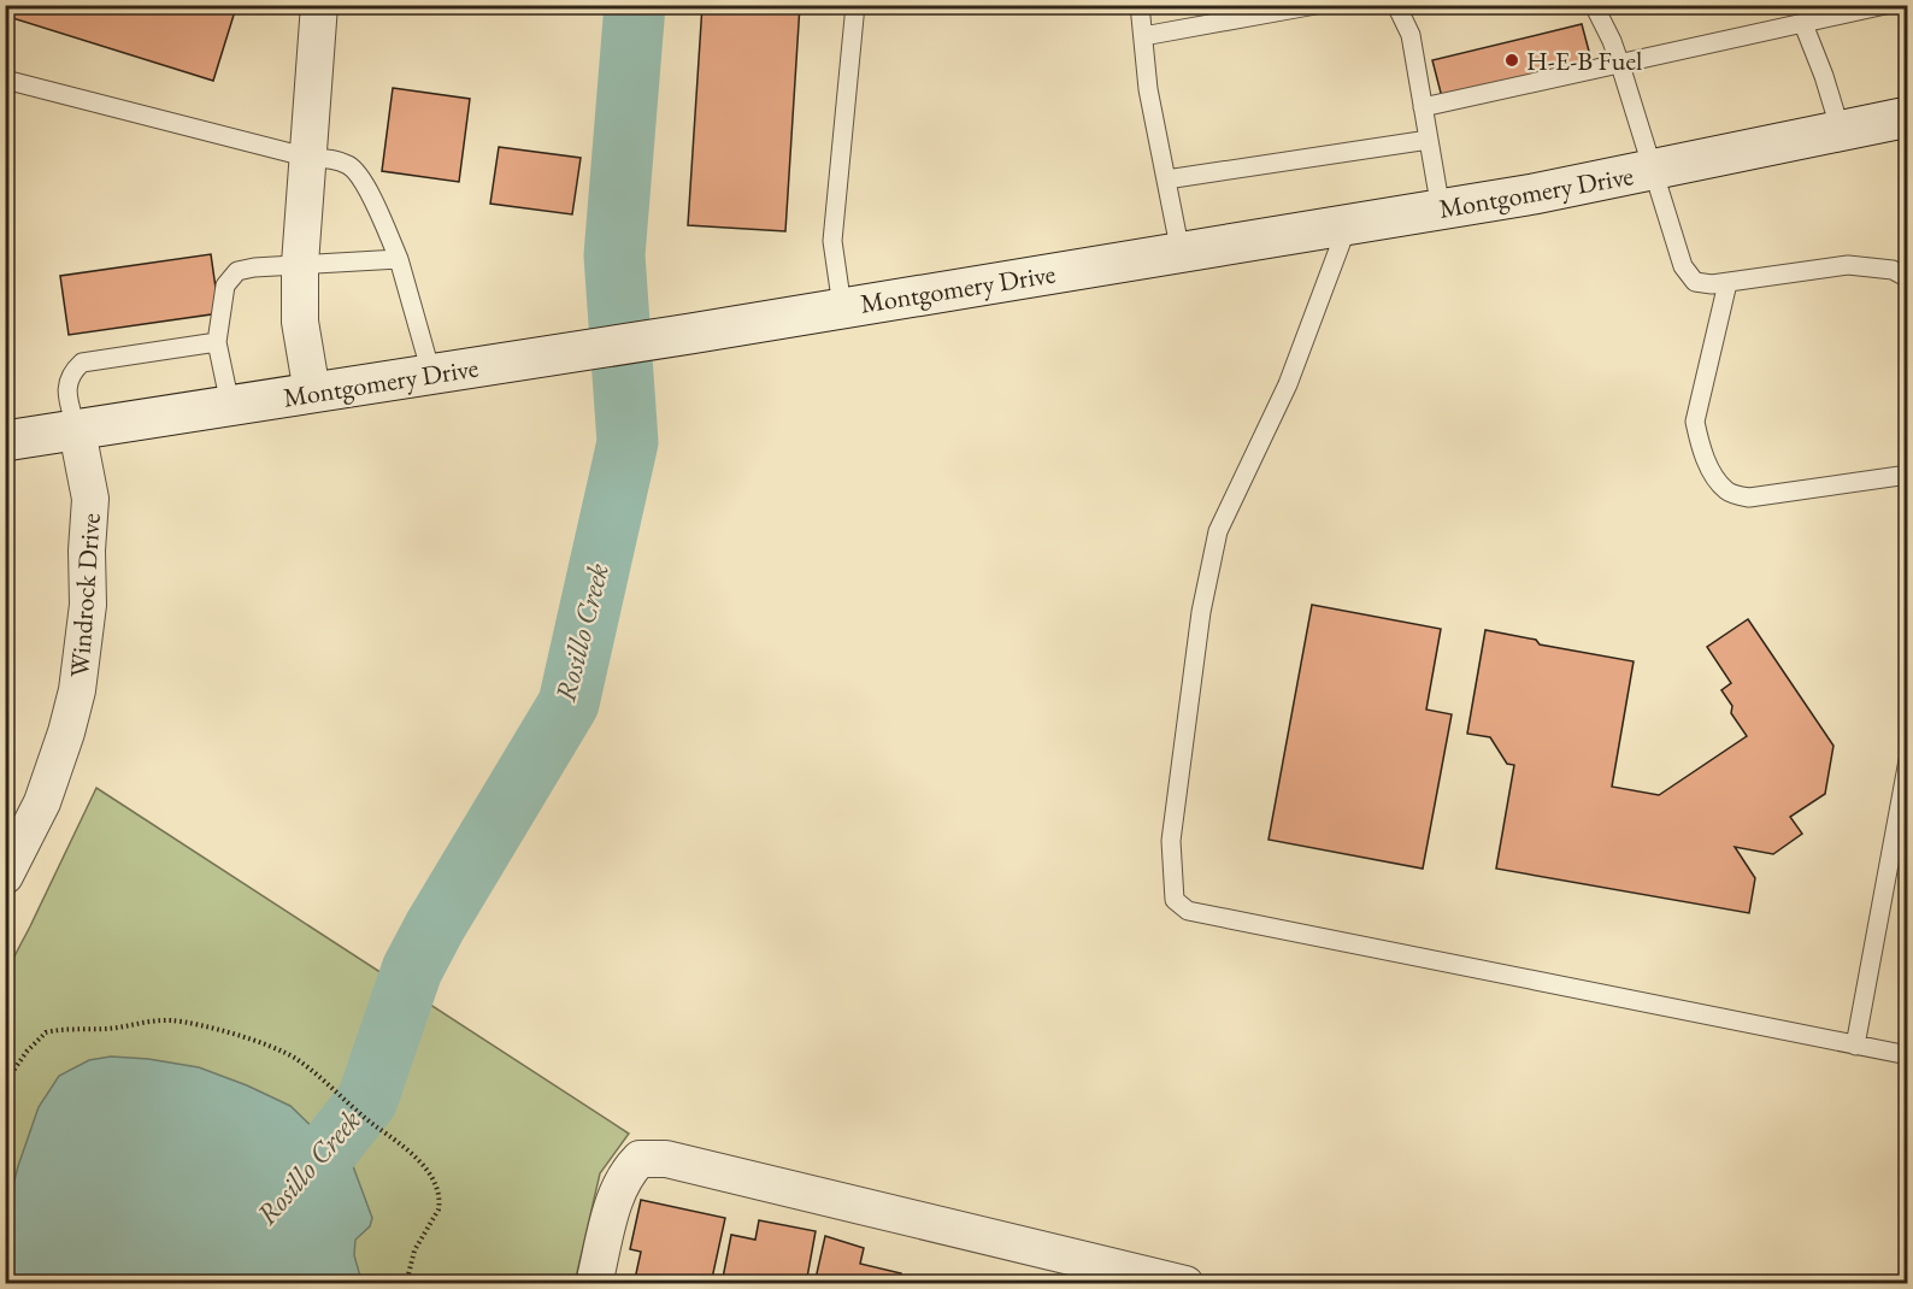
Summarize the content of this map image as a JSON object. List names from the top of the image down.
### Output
{
  "streets": {
    "main road": ["Montgomery Drive"],
    "street": ["Windrock Drive"]
  },
  "crossings": [
    ["Montgomery Drive", "Windrock Drive"]
  ],
  "water": ["Rosillo Creek"],
  "places": ["H-E-B Fuel"]
}
